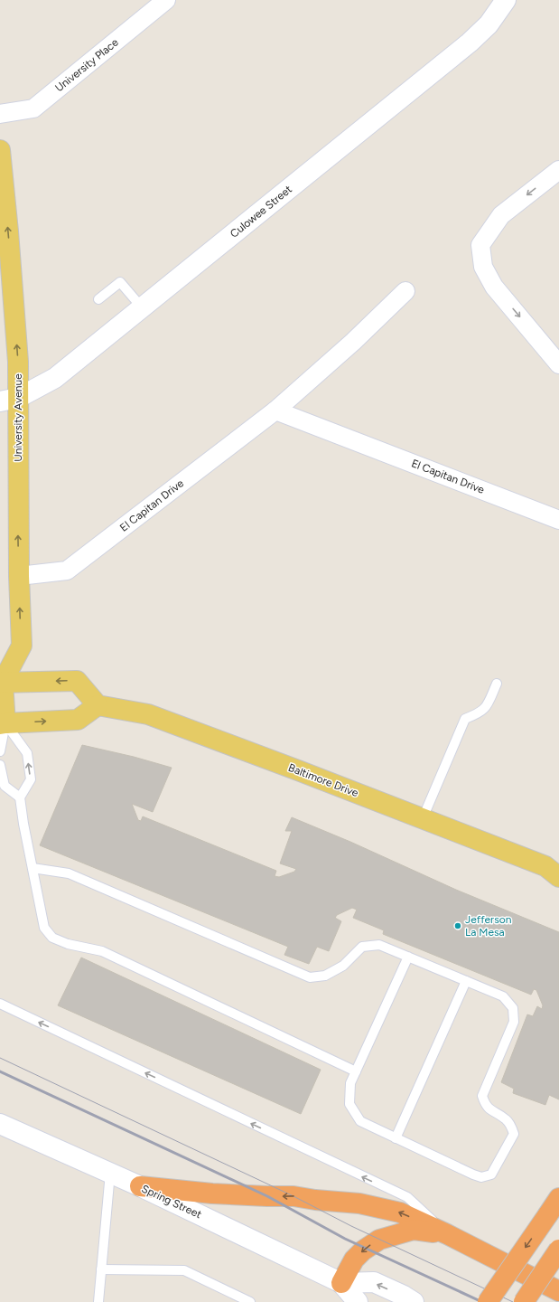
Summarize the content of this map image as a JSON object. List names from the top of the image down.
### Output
{
  "streets": {
    "main road": ["University Avenue", "Baltimore Drive"],
    "street": [
      "University Place",
      "Culowee Street",
      "El Capitan Drive",
      "Spring Street"
    ]
  },
  "crossings": [
    ["Culowee Street", "University Avenue"],
    ["University Avenue", "El Capitan Drive"]
  ],
  "one_way": ["University Avenue"],
  "places": ["Jefferson La Mesa"]
}
